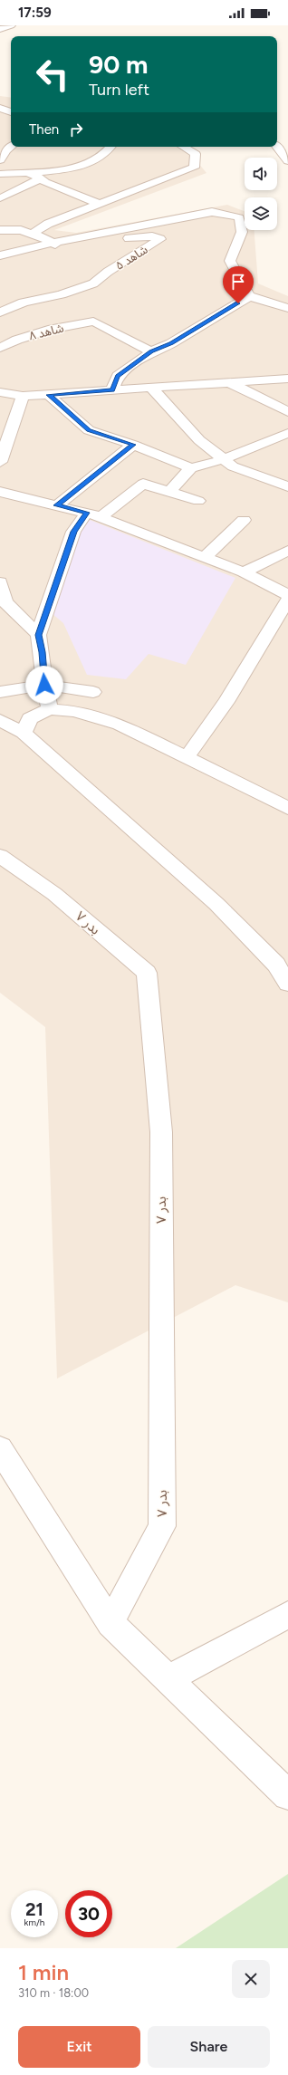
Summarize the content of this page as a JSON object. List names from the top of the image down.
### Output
{
  "streets": {
    "street": ["شاهد ۵", "شاهد ۸", "بدر ۷"]
  },
  "page": {
    "status": "17:59",
    "turn": ["90 m", "Turn left"],
    "then": "Then",
    "speed": "21 km/h",
    "limit": "30",
    "heading": ["1 min", "310 m · 18:00"],
    "buttons": ["Exit", "Share"]
  }
}
